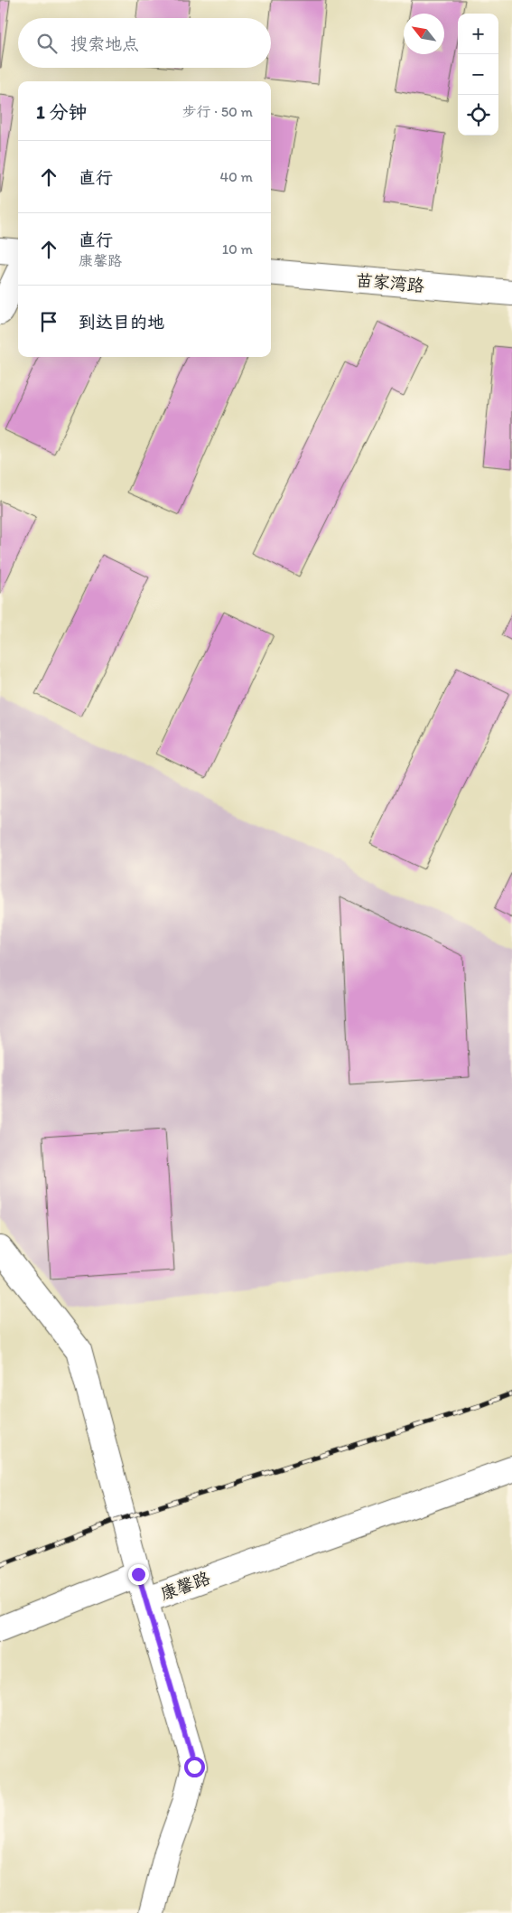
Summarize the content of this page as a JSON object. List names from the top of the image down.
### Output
{
  "streets": {
    "street": ["苗家湾路", "康馨路"]
  },
  "north": "top left",
  "page": {
    "map_buttons": ["+", "−"],
    "search": "搜索地点",
    "heading": ["1 分钟", "步行 · 50 m"],
    "list": [
      ["直行", "40 m"],
      ["直行", "康馨路", "10 m"],
      "到达目的地"
    ]
  }
}
